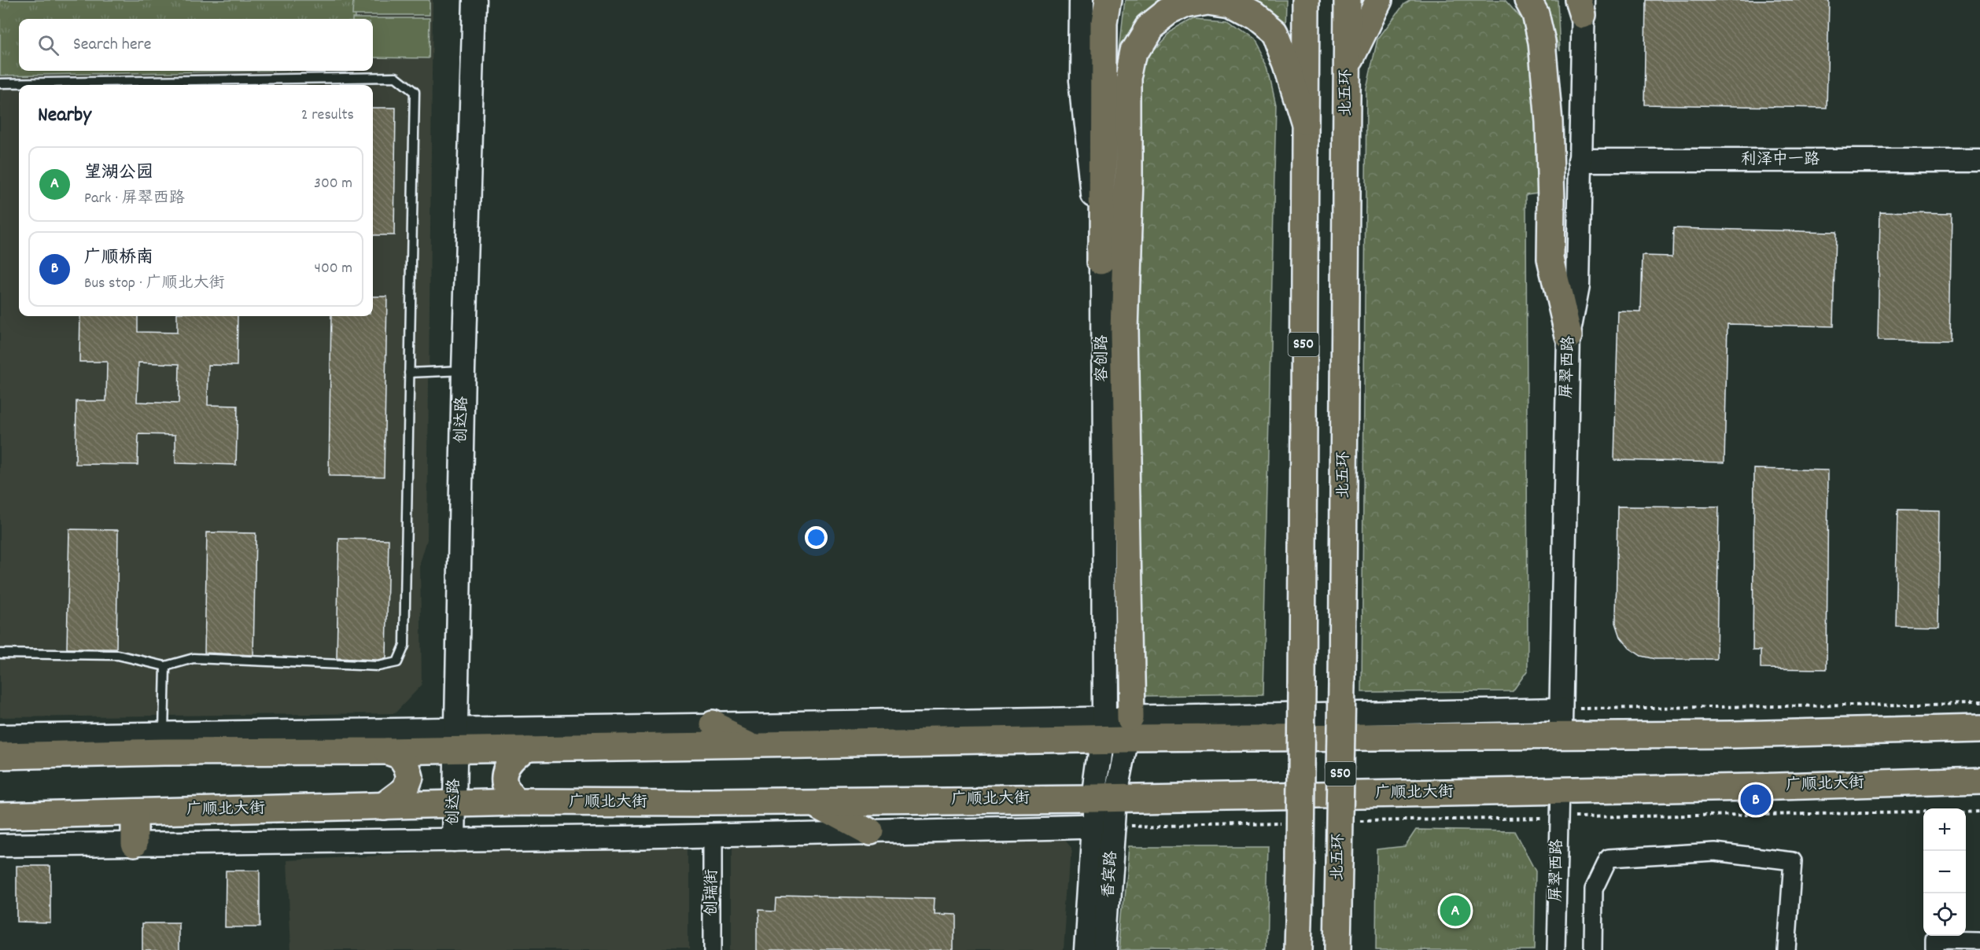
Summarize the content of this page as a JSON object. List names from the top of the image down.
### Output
{
  "streets": {
    "main road": ["北五环", "S50", "广顺北大街"],
    "street": [
      "利泽中一路",
      "容创路",
      "屏翠西路",
      "创达路",
      "香宾路",
      "创瑞街"
    ]
  },
  "crossings": [
    ["利泽中一路", "屏翠西路"],
    ["容创路", "广顺北大街"],
    ["容创路", "香宾路"],
    ["屏翠西路", "广顺北大街"],
    ["创达路", "广顺北大街"],
    ["广顺北大街", "香宾路"]
  ],
  "page": {
    "search": "Search here",
    "heading": ["Nearby", "2 results"],
    "list": [
      {
        "mark": "A",
        "name": "望湖公园",
        "note": "Park · 屏翠西路",
        "value": "300 m"
      },
      {
        "mark": "B",
        "name": "广顺桥南",
        "note": "Bus stop · 广顺北大街",
        "value": "400 m"
      }
    ],
    "pins": ["B", "A"],
    "map_buttons": ["+", "−"]
  }
}
